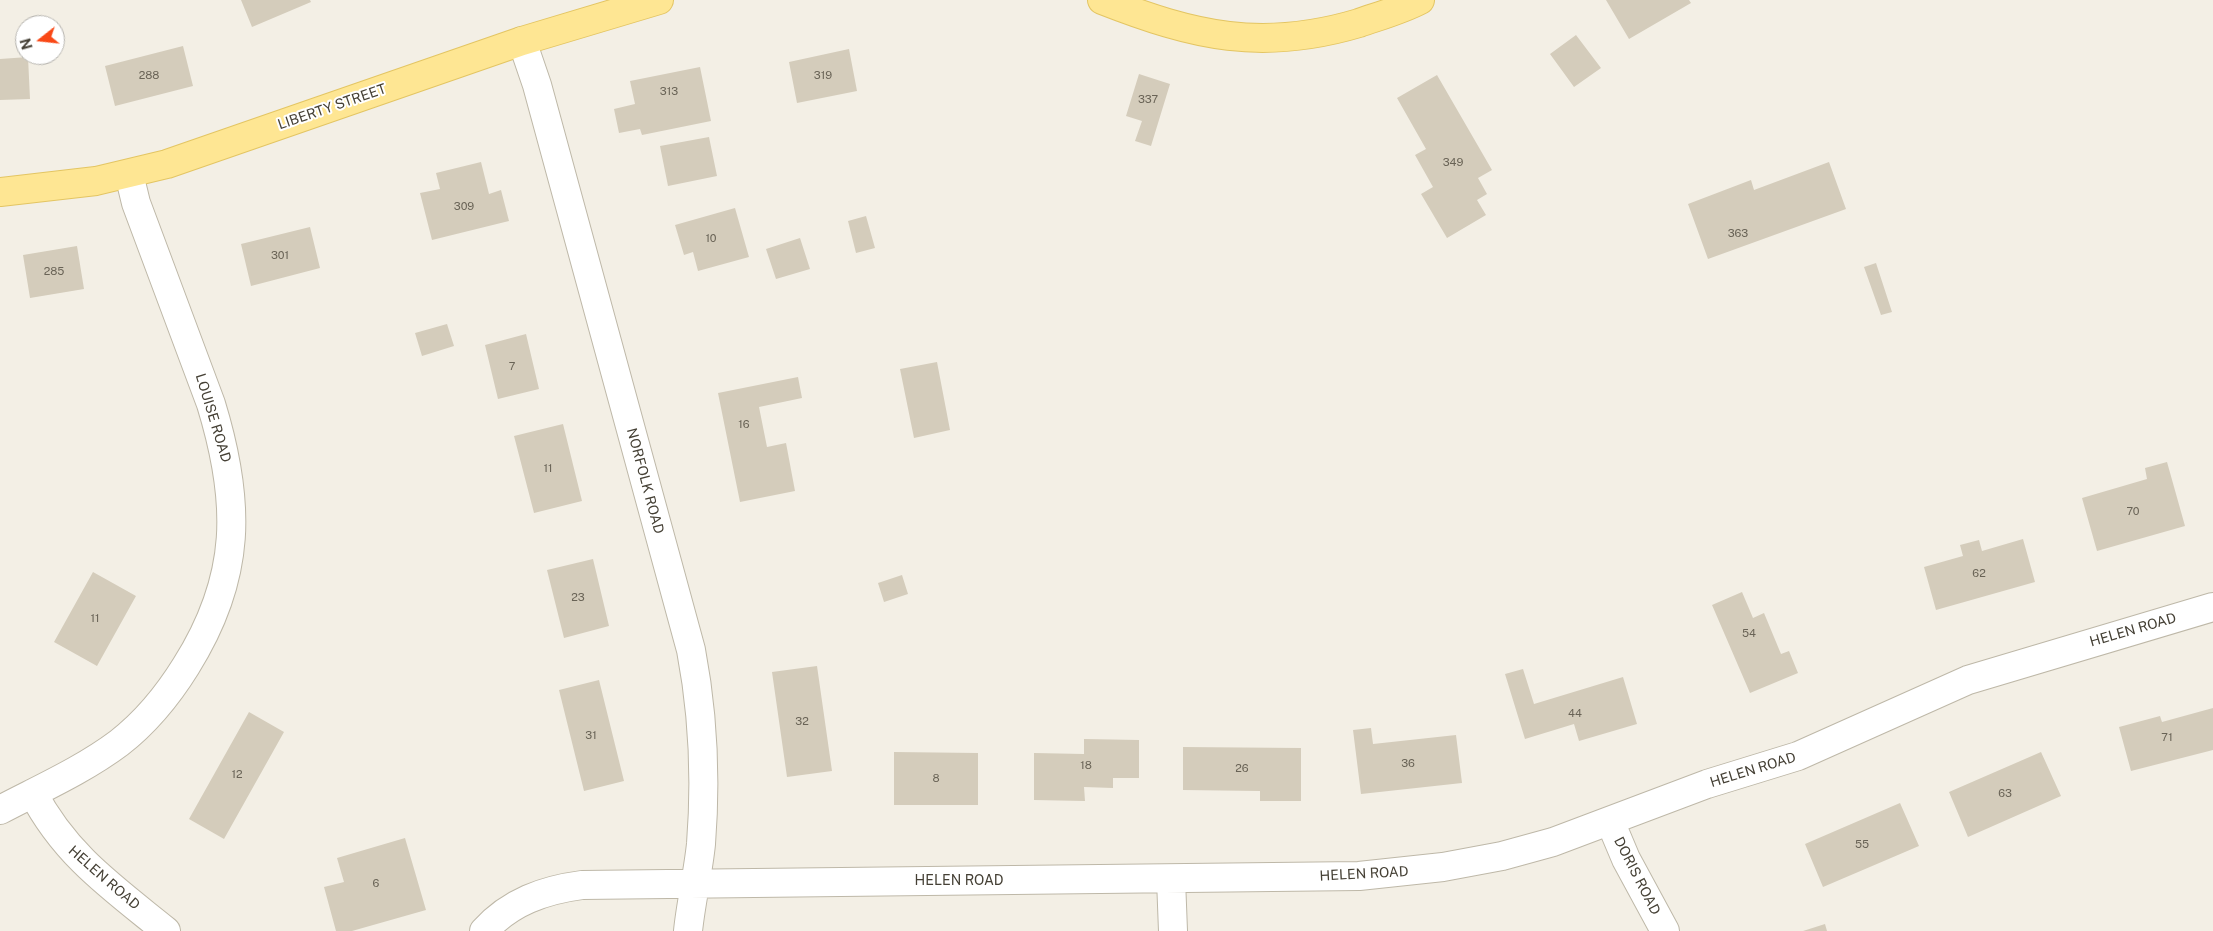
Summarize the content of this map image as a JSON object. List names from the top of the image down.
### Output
{
  "streets": {
    "main road": ["LIBERTY STREET"],
    "street": [
      "LOUISE ROAD",
      "NORFOLK ROAD",
      "HELEN ROAD",
      "DORIS ROAD"
    ]
  },
  "crossings": [
    ["LIBERTY STREET", "LOUISE ROAD"],
    ["LIBERTY STREET", "NORFOLK ROAD"],
    ["LOUISE ROAD", "HELEN ROAD"],
    ["NORFOLK ROAD", "HELEN ROAD"],
    ["HELEN ROAD", "DORIS ROAD"]
  ],
  "house_numbers": [
    "288",
    "319",
    "313",
    "337",
    "349",
    "309",
    "363",
    "10",
    "301",
    "285",
    "7",
    "16",
    "11",
    "70",
    "62",
    "23",
    "11",
    "54",
    "44",
    "32",
    "31",
    "71",
    "36",
    "18",
    "26",
    "12",
    "8",
    "63",
    "55",
    "6"
  ],
  "north": "left"
}
